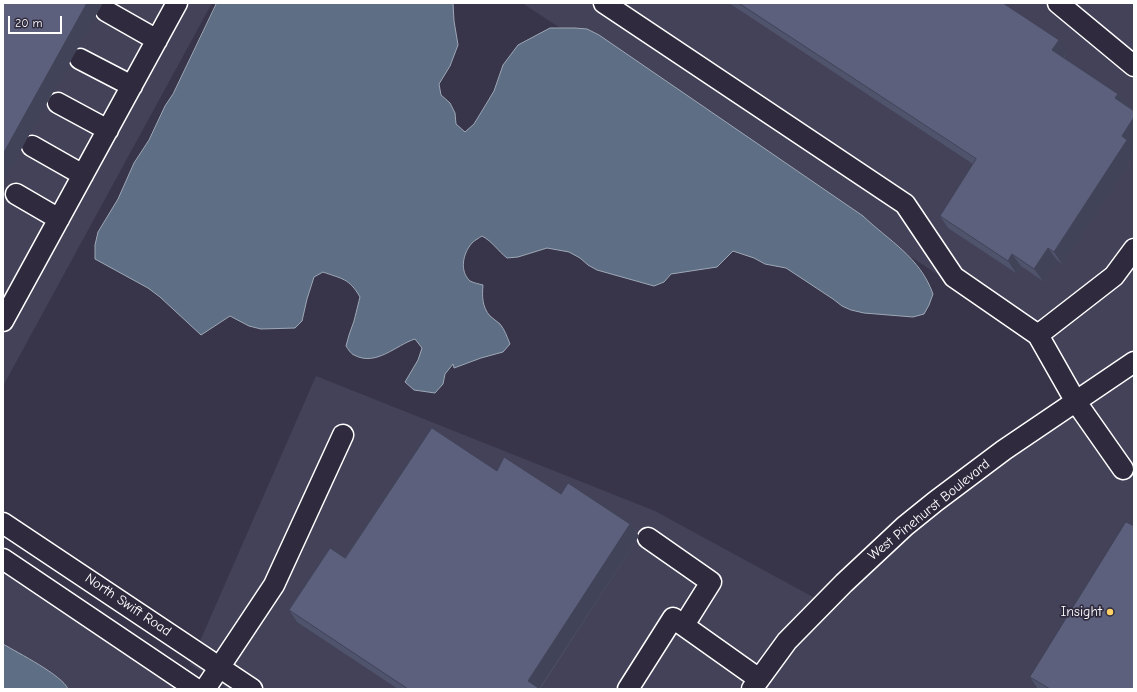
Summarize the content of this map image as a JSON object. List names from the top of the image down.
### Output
{
  "streets": {
    "street": ["West Pinehurst Boulevard", "North Swift Road"]
  },
  "places": ["Insight"],
  "scale_bar": "20 m"
}
